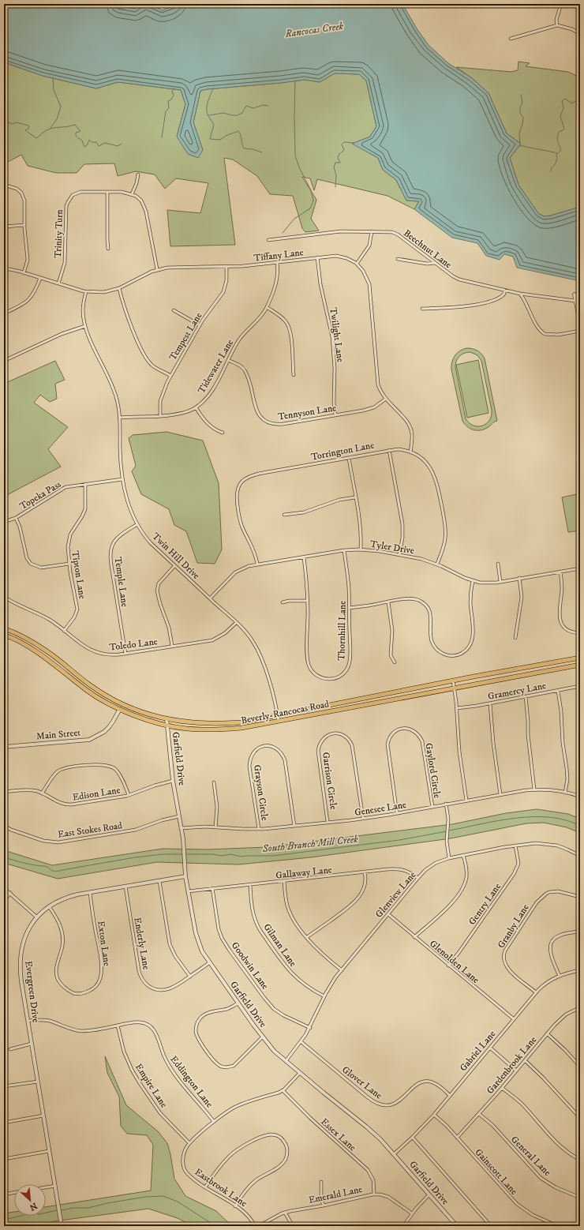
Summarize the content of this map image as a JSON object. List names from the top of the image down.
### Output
{
  "streets": {
    "main road": ["Beverly-Rancocas Road"],
    "street": [
      "Trinity Turn",
      "Beechnut Lane",
      "Tiffany Lane",
      "Twilight Lane",
      "Tempest Lane",
      "Tidewater Lane",
      "Tennyson Lane",
      "Torrington Lane",
      "Topeka Pass",
      "Tyler Drive",
      "Twin Hill Drive",
      "Tipton Lane",
      "Temple Lane",
      "Thornhill Lane",
      "Toledo Lane",
      "Gramercy Lane",
      "Main Street",
      "Garfield Drive",
      "Gaylord Circle",
      "Garrison Circle",
      "Grayson Circle",
      "Edison Lane",
      "Genesee Lane",
      "East Stokes Road",
      "Gallaway Lane",
      "Glenview Lane",
      "Gentry Lane",
      "Granby Lane",
      "Exton Lane",
      "Enderly Lane",
      "Gilman Lane",
      "Glenolden Lane",
      "Goodwin Lane",
      "Evergreen Drive",
      "Gabriel Lane",
      "Gardenbrook Lane",
      "Eddington Lane",
      "Glover Lane",
      "Empire Lane",
      "Essex Lane",
      "General Lane",
      "Gainscott Lane",
      "Eastbrook Lane",
      "Emerald Lane"
    ]
  },
  "crossings": [
    ["Trinity Turn", "Tiffany Lane"],
    ["Trinity Turn", "Twin Hill Drive"],
    ["Tiffany Lane", "Twilight Lane"],
    ["Tiffany Lane", "Tempest Lane"],
    ["Tiffany Lane", "Tidewater Lane"],
    ["Tiffany Lane", "Tennyson Lane"],
    ["Tiffany Lane", "Torrington Lane"],
    ["Tiffany Lane", "Twin Hill Drive"],
    ["Twilight Lane", "Tennyson Lane"],
    ["Tempest Lane", "Tidewater Lane"],
    ["Tidewater Lane", "Tennyson Lane"],
    ["Tidewater Lane", "Twin Hill Drive"],
    ["Torrington Lane", "Tyler Drive"],
    ["Topeka Pass", "Twin Hill Drive"],
    ["Topeka Pass", "Tipton Lane"],
    ["Tyler Drive", "Twin Hill Drive"],
    ["Tyler Drive", "Thornhill Lane"],
    ["Twin Hill Drive", "Temple Lane"],
    ["Twin Hill Drive", "Toledo Lane"],
    ["Twin Hill Drive", "Beverly-Rancocas Road"],
    ["Tipton Lane", "Toledo Lane"],
    ["Temple Lane", "Toledo Lane"],
    ["Beverly-Rancocas Road", "Main Street"],
    ["Beverly-Rancocas Road", "Garfield Drive"],
    ["Garfield Drive", "Edison Lane"],
    ["Garfield Drive", "Genesee Lane"],
    ["Garfield Drive", "East Stokes Road"],
    ["Garfield Drive", "Gallaway Lane"],
    ["Garfield Drive", "Glenview Lane"],
    ["Garfield Drive", "Enderly Lane"],
    ["Garfield Drive", "Evergreen Drive"],
    ["Garfield Drive", "Gabriel Lane"],
    ["Garfield Drive", "Eastbrook Lane"],
    ["Gaylord Circle", "Genesee Lane"],
    ["Garrison Circle", "Genesee Lane"],
    ["Grayson Circle", "Genesee Lane"],
    ["Gallaway Lane", "Glenview Lane"],
    ["Gallaway Lane", "Gilman Lane"],
    ["Gallaway Lane", "Goodwin Lane"],
    ["Glenview Lane", "Gentry Lane"],
    ["Glenview Lane", "Gilman Lane"],
    ["Glenview Lane", "Glenolden Lane"],
    ["Glenview Lane", "Goodwin Lane"],
    ["Glenview Lane", "Glover Lane"],
    ["Gentry Lane", "Glenolden Lane"],
    ["Granby Lane", "Gabriel Lane"],
    ["Exton Lane", "Evergreen Drive"],
    ["Enderly Lane", "Evergreen Drive"],
    ["Glenolden Lane", "Gabriel Lane"],
    ["Evergreen Drive", "Eddington Lane"],
    ["Gabriel Lane", "Glover Lane"],
    ["Gabriel Lane", "Gainscott Lane"],
    ["Gardenbrook Lane", "General Lane"],
    ["Gardenbrook Lane", "Gainscott Lane"],
    ["Eddington Lane", "Empire Lane"],
    ["Eddington Lane", "Eastbrook Lane"],
    ["Empire Lane", "Eastbrook Lane"],
    ["Essex Lane", "Eastbrook Lane"],
    ["Essex Lane", "Emerald Lane"]
  ],
  "water": ["Rancocas Creek", "South Branch Mill Creek"],
  "north": "bottom right"
}
